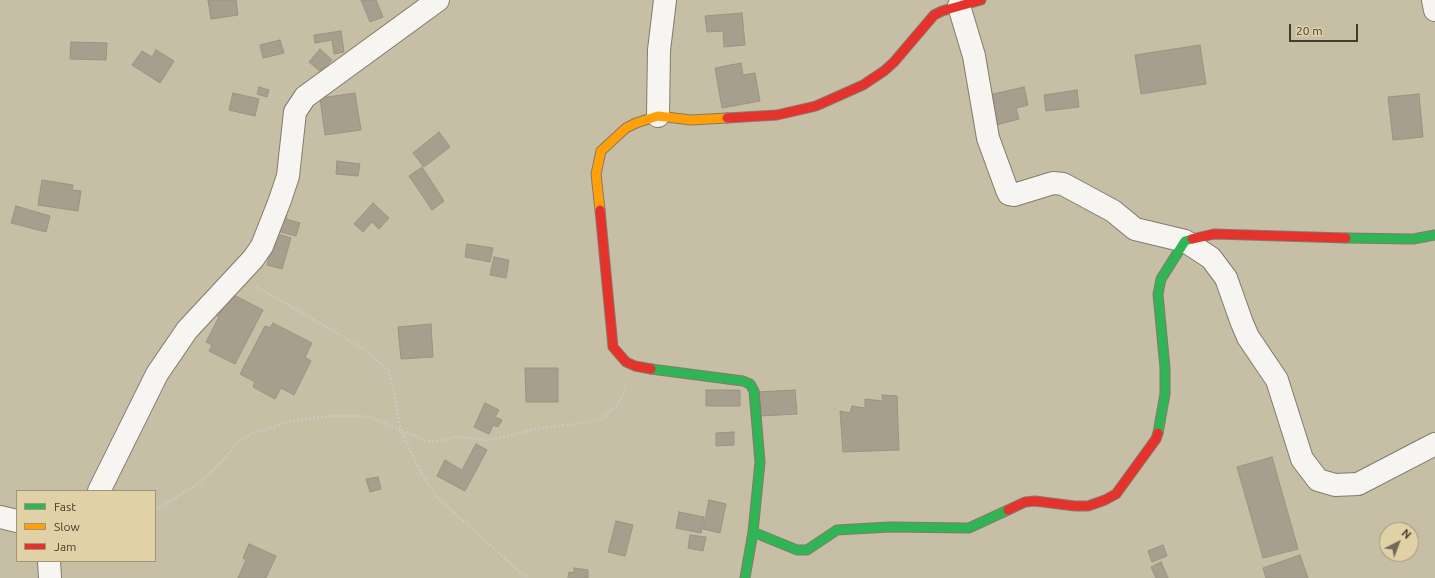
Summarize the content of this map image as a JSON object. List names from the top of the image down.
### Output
{
  "legend": ["Fast", "Slow", "Jam"],
  "scale_bar": "20 m",
  "north": "top right"
}
